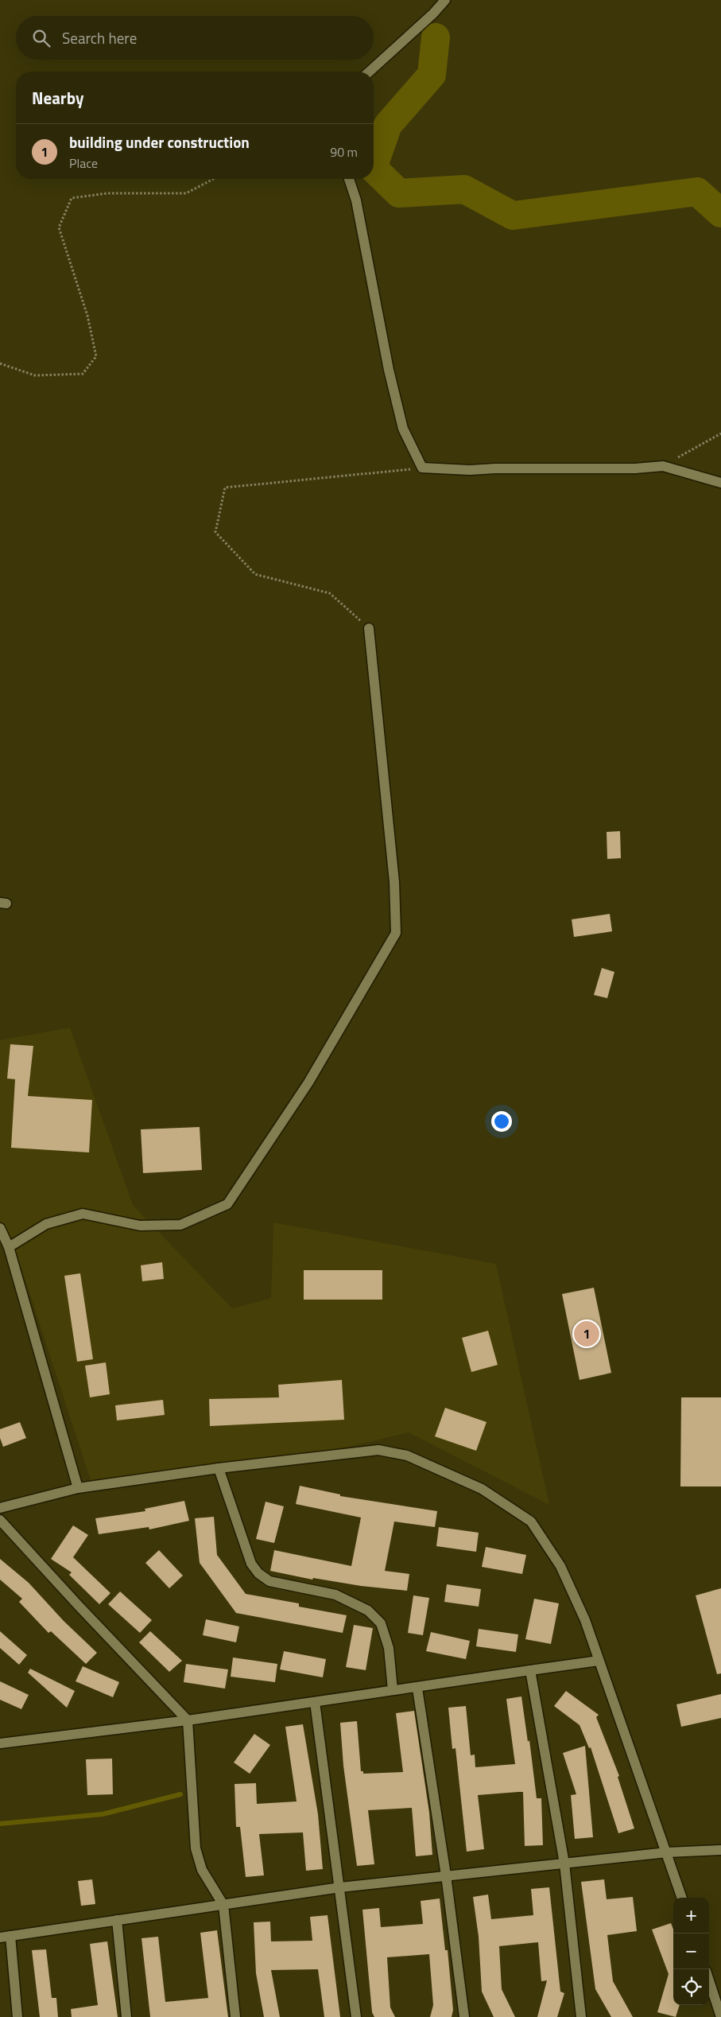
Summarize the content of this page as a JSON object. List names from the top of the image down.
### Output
{
  "page": {
    "search": "Search here",
    "heading": "Nearby",
    "list": [
      {
        "mark": "1",
        "name": "building under construction",
        "note": "Place",
        "value": "90 m"
      }
    ],
    "pins": "1",
    "map_buttons": ["+", "−"]
  }
}
